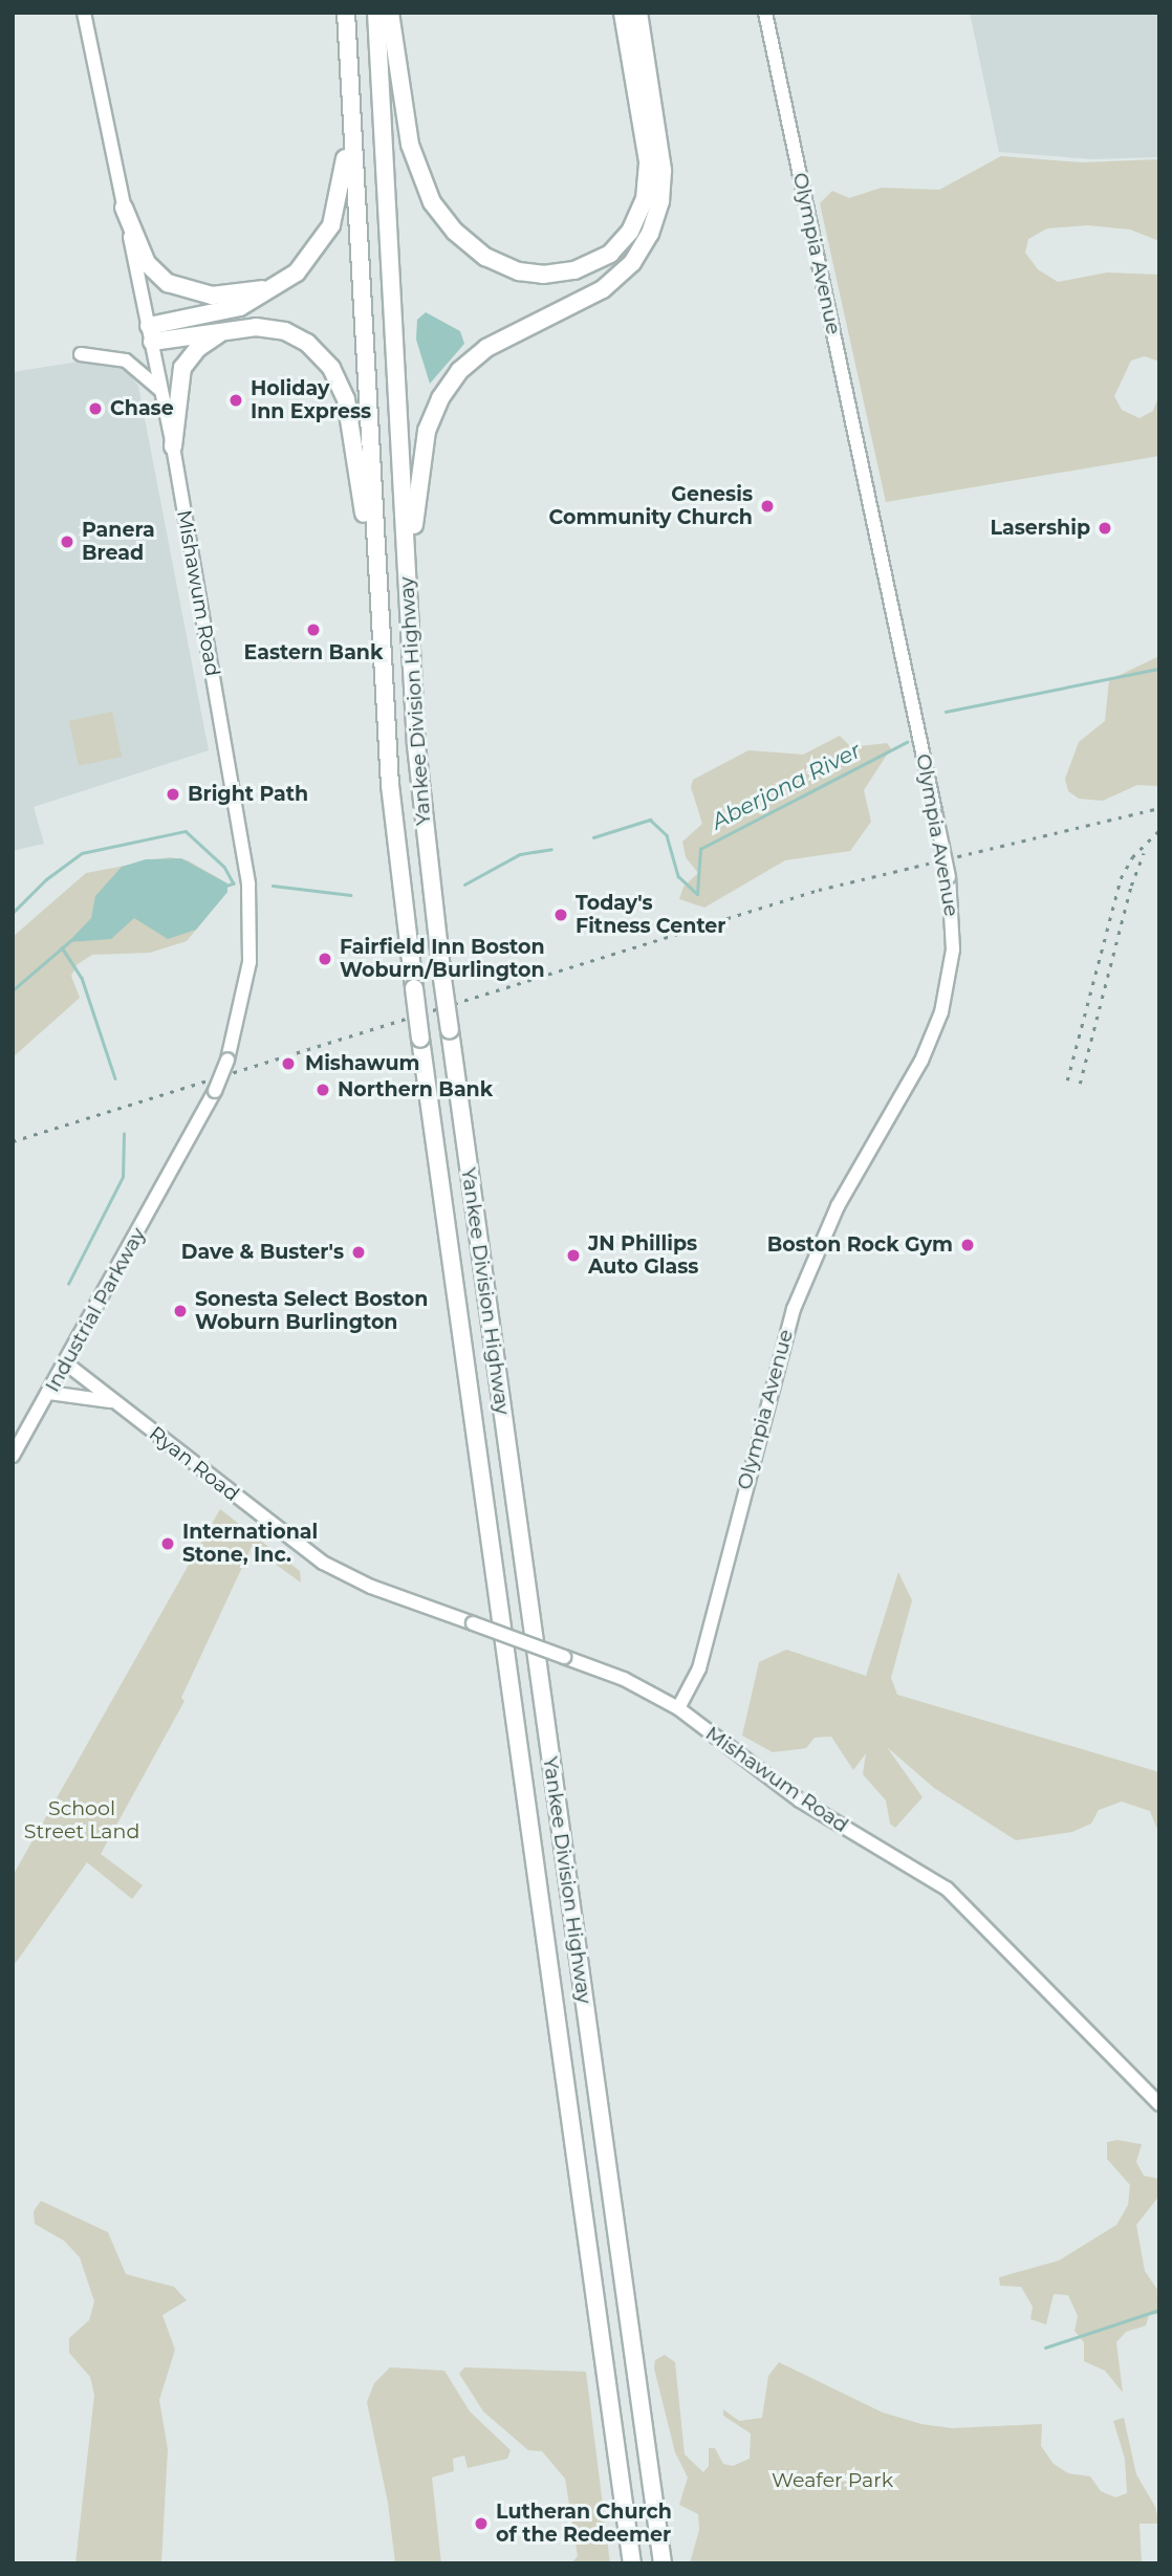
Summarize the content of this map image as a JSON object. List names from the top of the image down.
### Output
{
  "streets": {
    "highway": ["Yankee Division Highway"],
    "main road": [
      "Olympia Avenue",
      "Mishawum Road",
      "Industrial Parkway",
      "Ryan Road"
    ]
  },
  "crossings": [
    ["Olympia Avenue", "Mishawum Road"],
    ["Mishawum Road", "Industrial Parkway"],
    ["Mishawum Road", "Ryan Road"],
    ["Industrial Parkway", "Ryan Road"]
  ],
  "water": ["Aberjona River"],
  "parks": ["School Street Land", "Weafer Park"],
  "places": [
    "Holiday Inn Express",
    "Chase",
    "Genesis Community Church",
    "Lasership",
    "Panera Bread",
    "Eastern Bank",
    "Bright Path",
    "Today's Fitness Center",
    "Fairfield Inn Boston Woburn/Burlington",
    "Mishawum",
    "Northern Bank",
    "Boston Rock Gym",
    "Dave & Buster's",
    "JN Phillips Auto Glass",
    "Sonesta Select Boston Woburn Burlington",
    "International Stone, Inc.",
    "Lutheran Church of the Redeemer"
  ]
}
